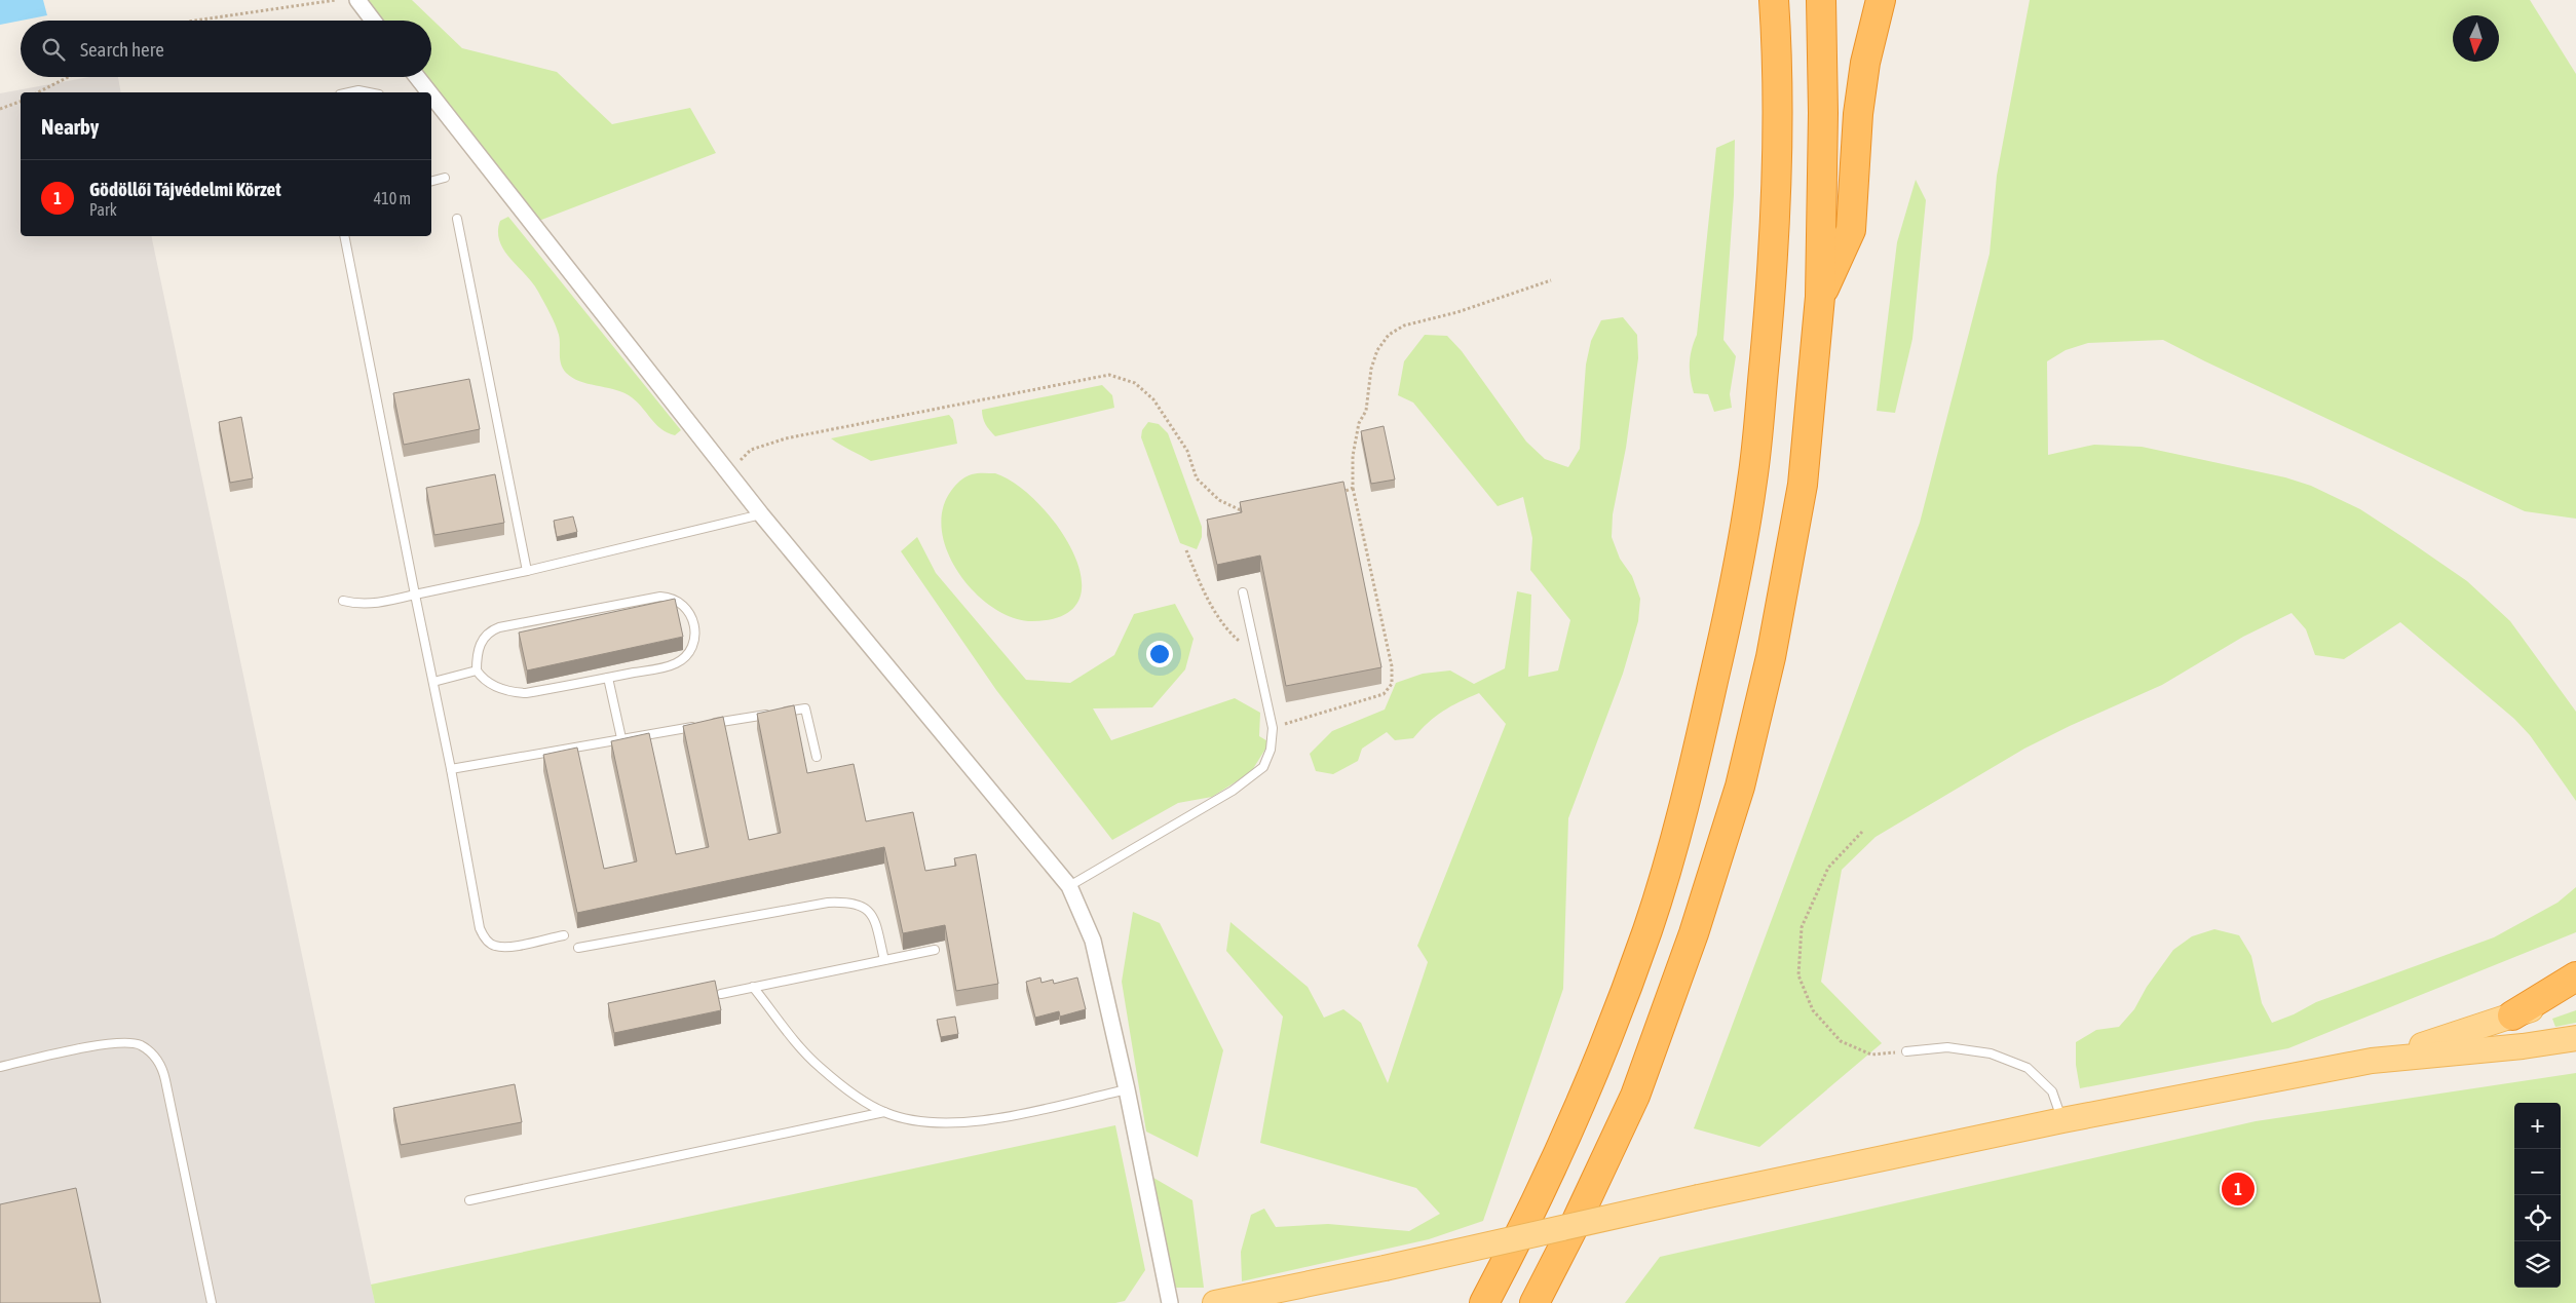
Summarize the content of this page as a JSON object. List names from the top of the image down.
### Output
{
  "north": "bottom",
  "page": {
    "search": "Search here",
    "heading": "Nearby",
    "list": [
      {
        "mark": "1",
        "name": "Gödöllői Tájvédelmi Körzet",
        "note": "Park",
        "value": "410 m"
      }
    ],
    "map_buttons": ["+", "−"],
    "pins": "1"
  }
}
